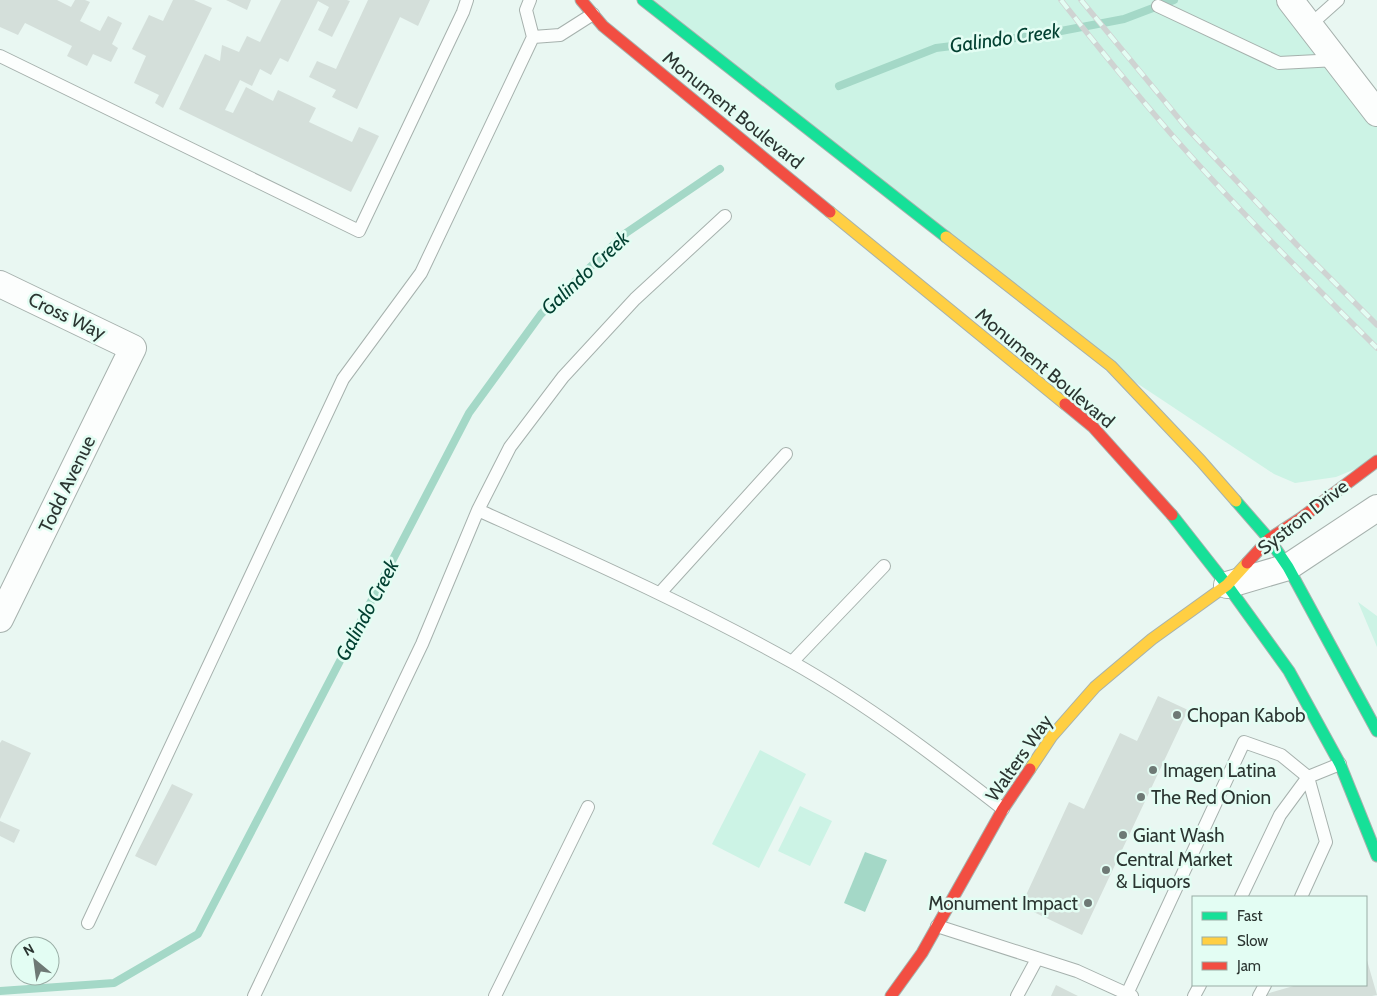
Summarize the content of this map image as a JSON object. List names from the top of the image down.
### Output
{
  "streets": {
    "main road": ["Monument Boulevard", "Systron Drive", "Walters Way"],
    "street": ["Cross Way", "Todd Avenue"]
  },
  "crossings": [
    ["Monument Boulevard", "Systron Drive"],
    ["Monument Boulevard", "Walters Way"],
    ["Cross Way", "Todd Avenue"],
    ["Systron Drive", "Walters Way"]
  ],
  "water": ["Galindo Creek"],
  "places": [
    "Chopan Kabob",
    "Imagen Latina",
    "The Red Onion",
    "Giant Wash",
    "Central Market & Liquors",
    "Monument Impact"
  ],
  "legend": ["Fast", "Slow", "Jam"],
  "north": "top left"
}
